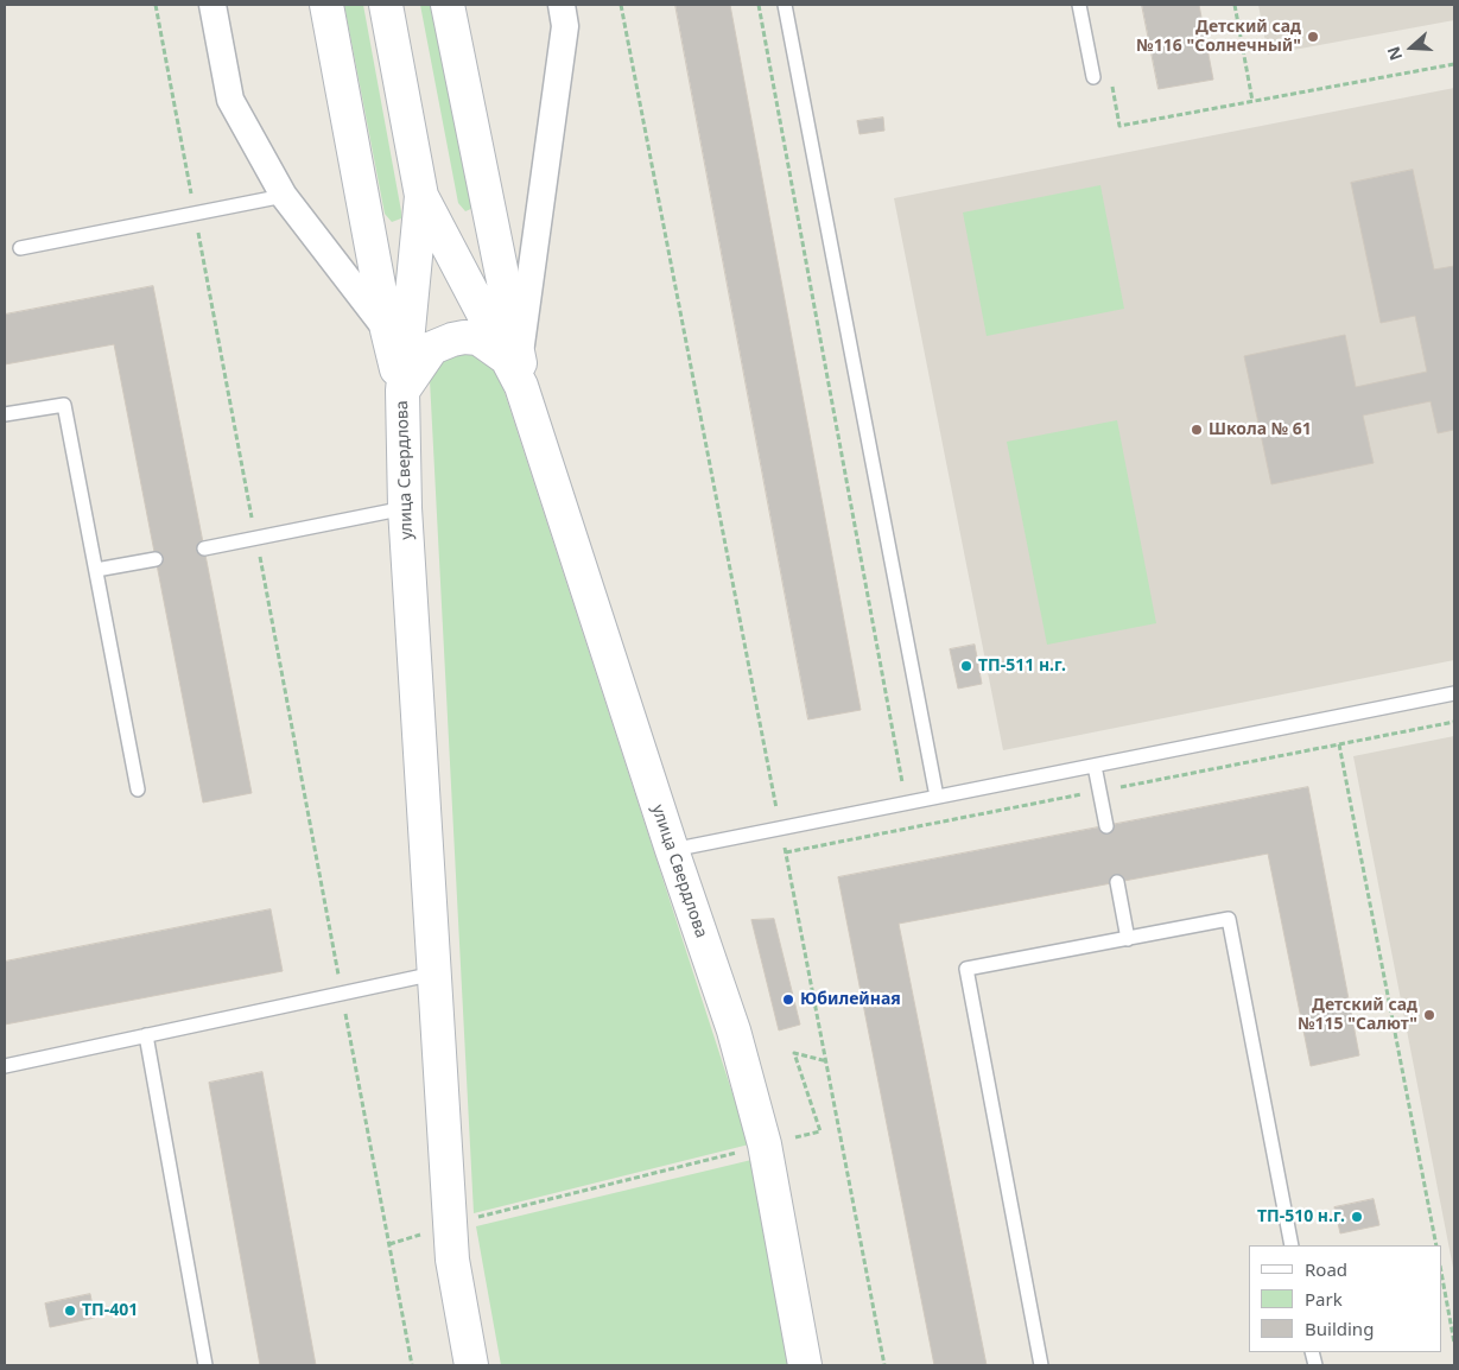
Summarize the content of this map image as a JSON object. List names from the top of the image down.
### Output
{
  "streets": {
    "main road": ["улица Свердлова"]
  },
  "places": [
    "Детский сад №116 \"Солнечный\"",
    "Школа № 61",
    "ТП-511 н.г.",
    "Юбилейная",
    "Детский сад №115 \"Салют\"",
    "ТП-510 н.г.",
    "ТП-401"
  ],
  "legend": ["Road", "Park", "Building"],
  "north": "left"
}
